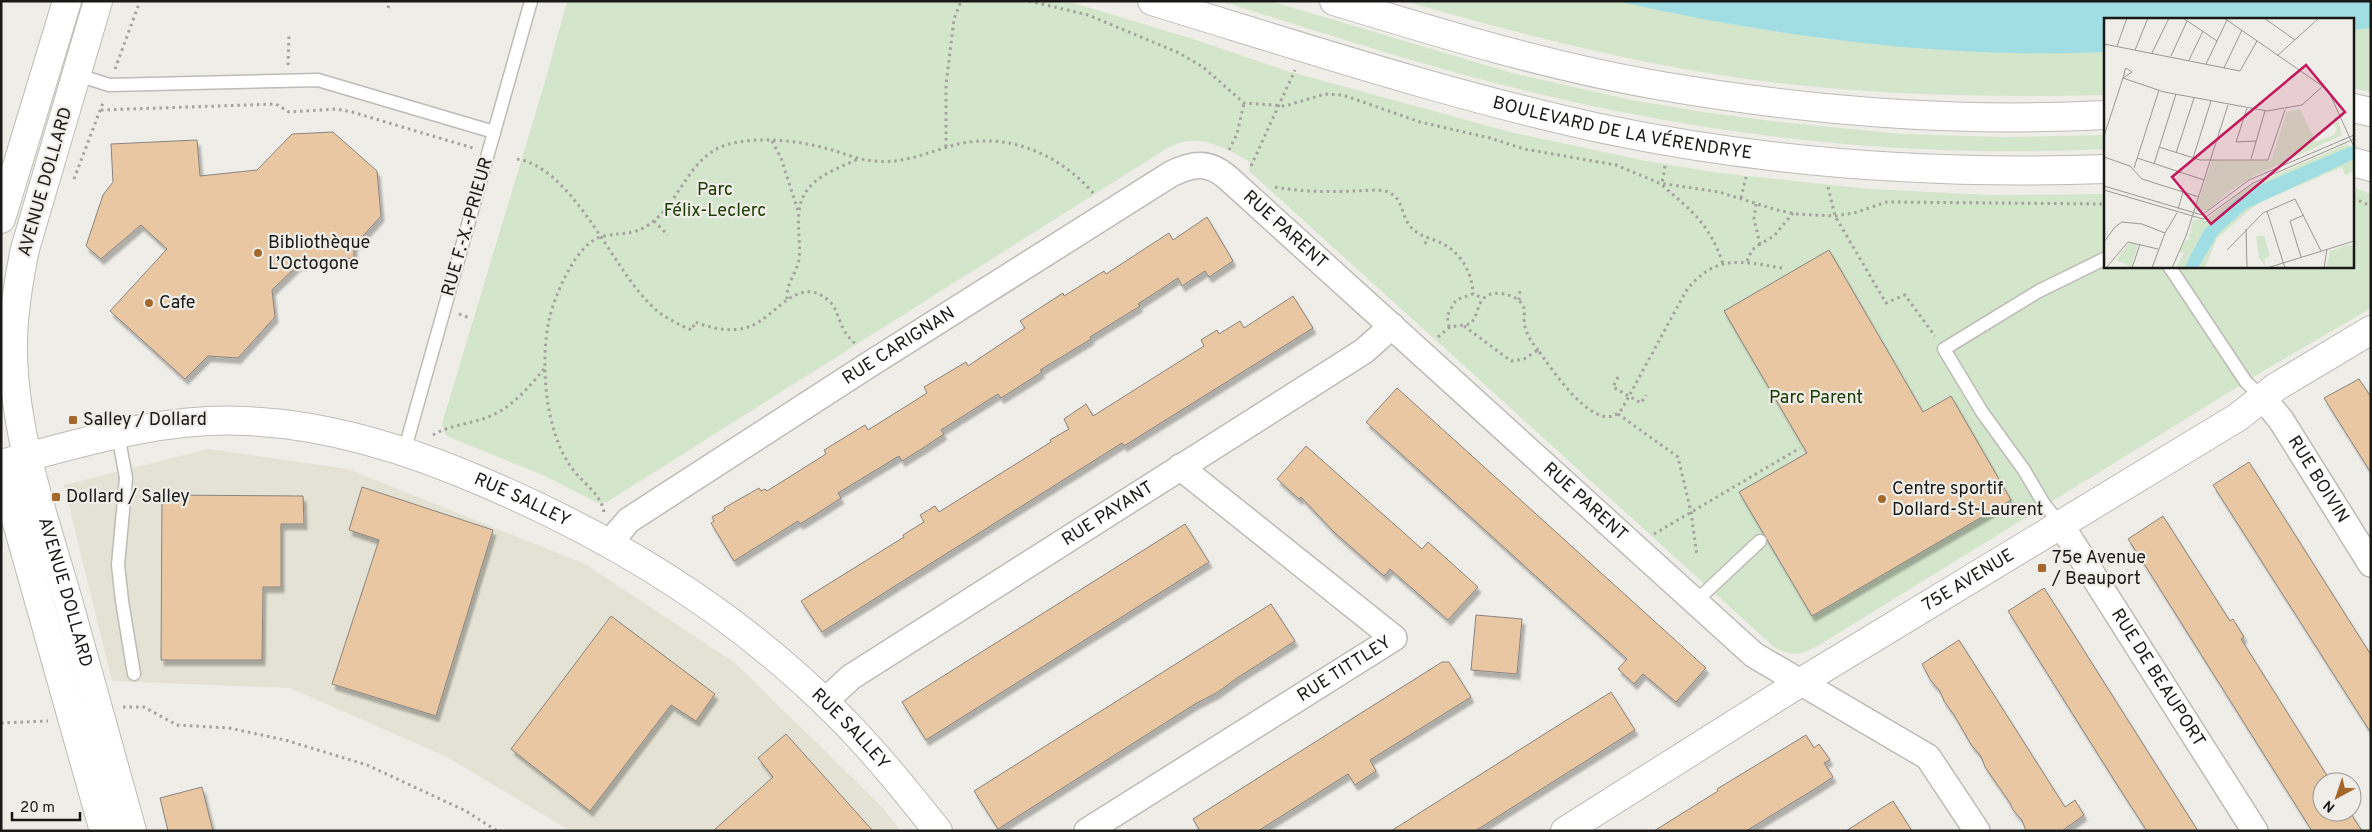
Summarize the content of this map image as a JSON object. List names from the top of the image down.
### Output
{
  "streets": {
    "main road": [
      "BOULEVARD DE LA VÉRENDRYE",
      "AVENUE DOLLARD",
      "RUE SALLEY",
      "75E AVENUE"
    ],
    "street": [
      "RUE PARENT",
      "RUE CARIGNAN",
      "RUE BOIVIN",
      "RUE PAYANT",
      "RUE TITTLEY",
      "RUE DE BEAUPORT"
    ],
    "lane": ["RUE F.-X.-PRIEUR"]
  },
  "crossings": [
    ["AVENUE DOLLARD", "RUE SALLEY"],
    ["RUE F.-X.-PRIEUR", "RUE SALLEY"],
    ["RUE PARENT", "RUE CARIGNAN"],
    ["RUE PARENT", "RUE PAYANT"],
    ["RUE PARENT", "75E AVENUE"],
    ["RUE CARIGNAN", "RUE SALLEY"],
    ["RUE BOIVIN", "75E AVENUE"],
    ["RUE SALLEY", "RUE PAYANT"],
    ["RUE PAYANT", "RUE TITTLEY"],
    ["75E AVENUE", "RUE DE BEAUPORT"]
  ],
  "parks": ["Parc Félix-Leclerc", "Parc Parent"],
  "places": {
    "other": ["Bibliothèque L’Octogone", "Cafe", "Centre sportif Dollard-St-Laurent"],
    "transit": ["Salley / Dollard", "Dollard / Salley", "75e Avenue / Beauport"]
  },
  "scale_bar": "20 m",
  "north": "bottom left"
}
